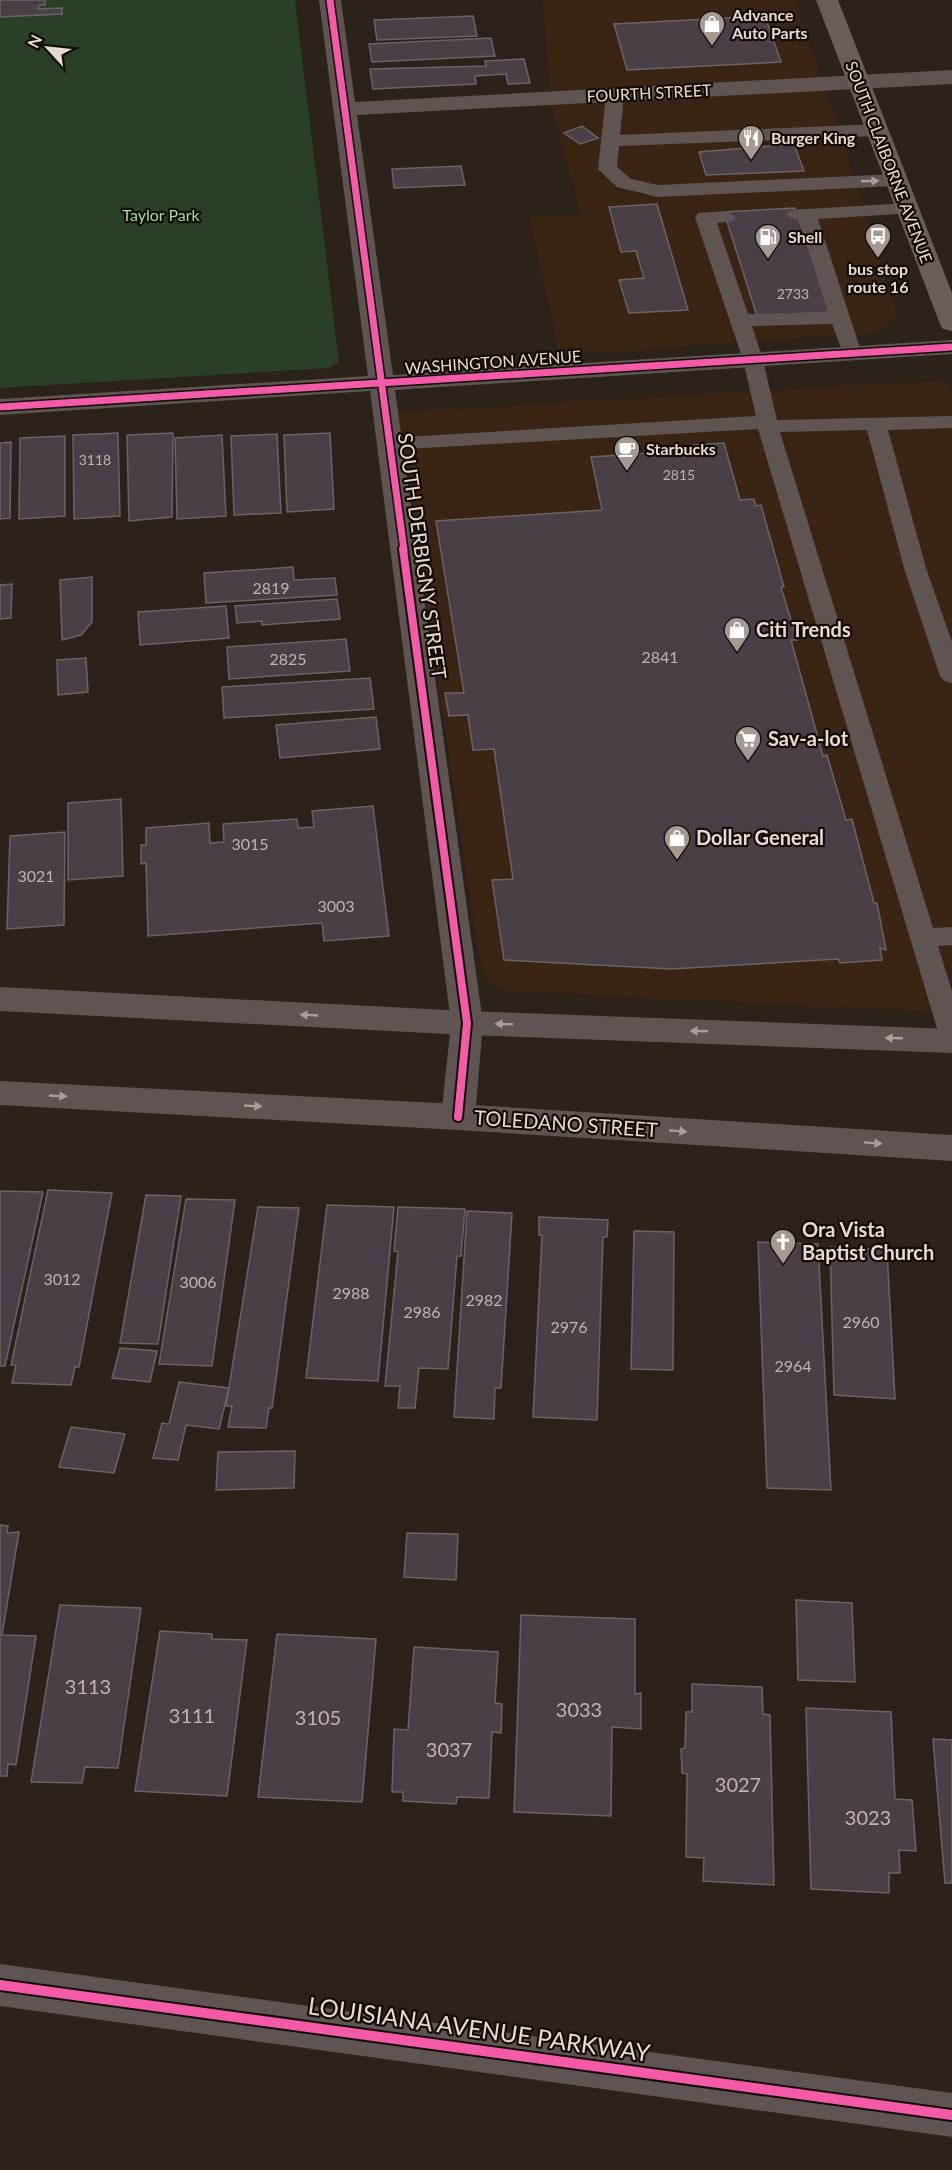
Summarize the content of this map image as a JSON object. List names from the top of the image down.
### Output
{
  "streets": {
    "main road": ["SOUTH CLAIBORNE AVENUE"],
    "street": [
      "FOURTH STREET",
      "WASHINGTON AVENUE",
      "SOUTH DERBIGNY STREET",
      "TOLEDANO STREET",
      "LOUISIANA AVENUE PARKWAY"
    ]
  },
  "crossings": [
    ["FOURTH STREET", "SOUTH CLAIBORNE AVENUE"],
    ["FOURTH STREET", "SOUTH DERBIGNY STREET"],
    ["WASHINGTON AVENUE", "SOUTH DERBIGNY STREET"],
    ["SOUTH DERBIGNY STREET", "TOLEDANO STREET"]
  ],
  "parks": ["Taylor Park"],
  "places": {
    "shop": ["Advance Auto Parts", "Citi Trends", "Dollar General"],
    "restaurant": ["Burger King"],
    "bus stop": ["bus stop route 16"],
    "fuel station": ["Shell"],
    "cafe": ["Starbucks"],
    "supermarket": ["Sav-a-lot"],
    "church": ["Ora Vista Baptist Church"]
  },
  "house_numbers": [
    "2733",
    "3118",
    "2815",
    "2819",
    "2841",
    "2825",
    "3015",
    "3021",
    "3003",
    "3012",
    "3006",
    "2988",
    "2982",
    "2986",
    "2960",
    "2976",
    "2964",
    "3113",
    "3033",
    "3111",
    "3105",
    "3037",
    "3027",
    "3023"
  ],
  "north": "top left"
}
